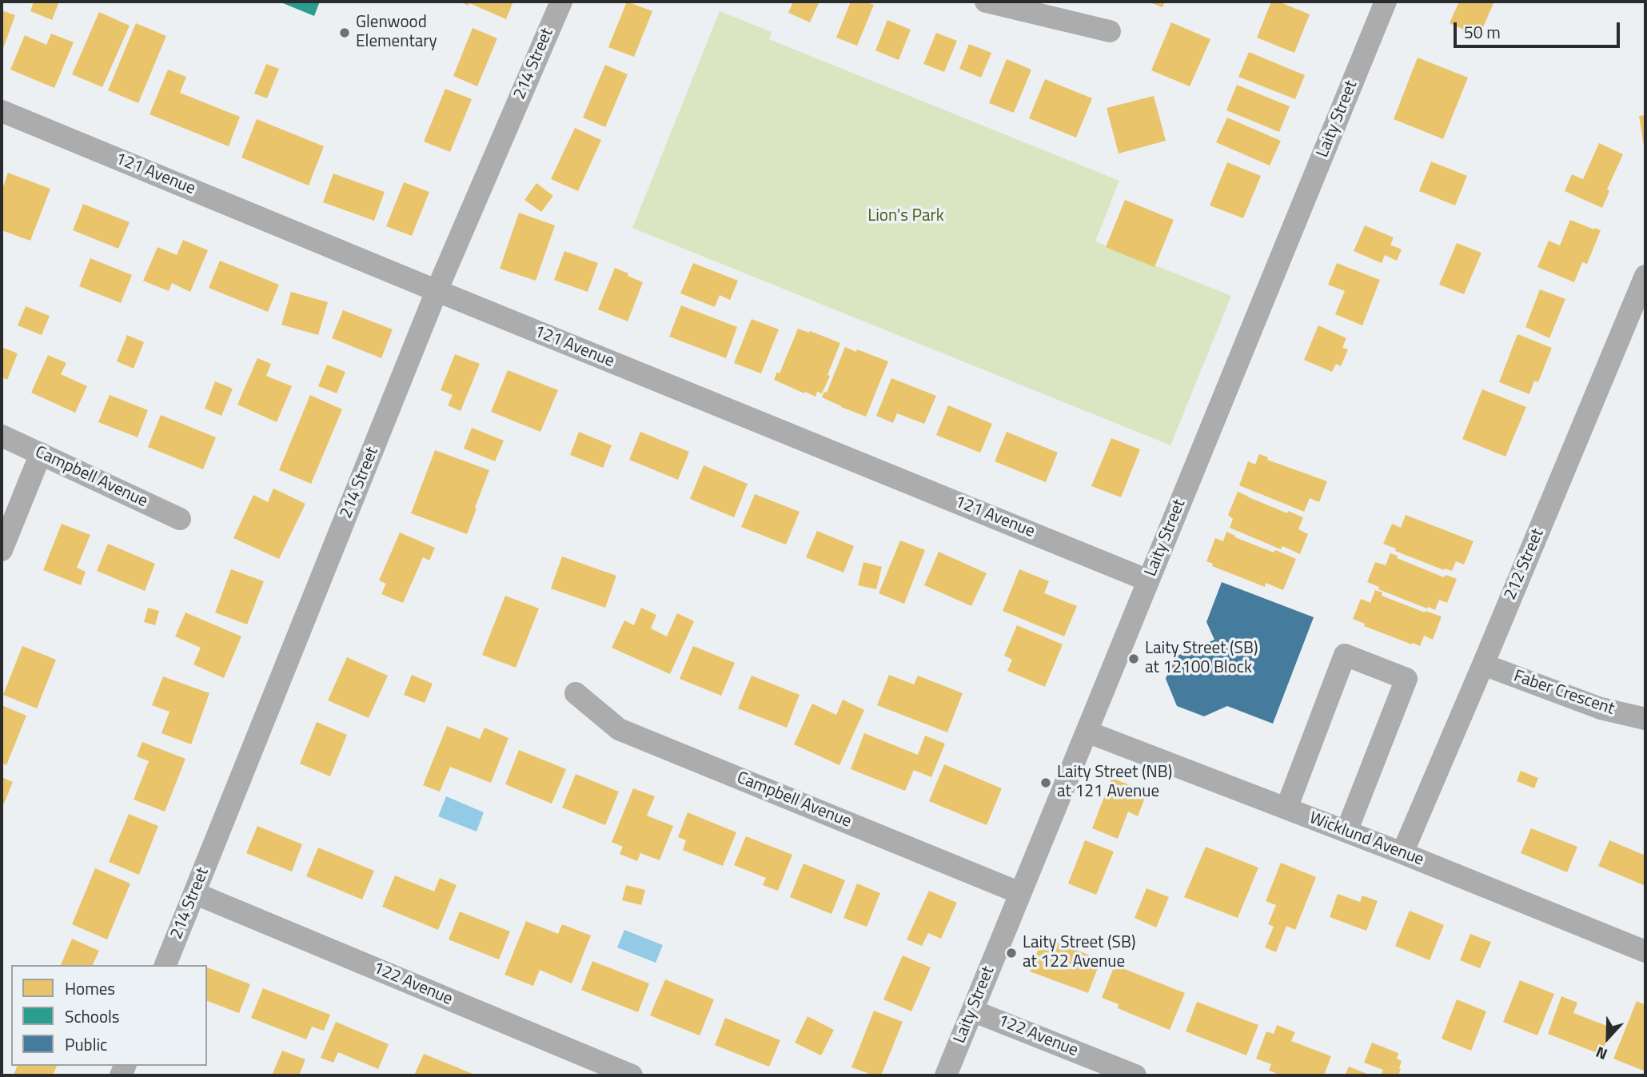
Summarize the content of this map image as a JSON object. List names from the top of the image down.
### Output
{
  "streets": {
    "street": [
      "214 Street",
      "Laity Street",
      "121 Avenue",
      "Campbell Avenue",
      "212 Street",
      "Faber Crescent",
      "Wicklund Avenue",
      "122 Avenue"
    ]
  },
  "crossings": [
    ["214 Street", "121 Avenue"],
    ["214 Street", "122 Avenue"],
    ["Laity Street", "121 Avenue"],
    ["Laity Street", "Campbell Avenue"],
    ["Laity Street", "Wicklund Avenue"],
    ["Laity Street", "122 Avenue"],
    ["212 Street", "Faber Crescent"],
    ["212 Street", "Wicklund Avenue"]
  ],
  "parks": ["Lion's Park"],
  "places": [
    "Glenwood Elementary",
    "Laity Street (SB) at 12100 Block",
    "Laity Street (NB) at 121 Avenue",
    "Laity Street (SB) at 122 Avenue"
  ],
  "legend": ["Homes", "Schools", "Public"],
  "scale_bar": "50 m",
  "north": "bottom"
}
